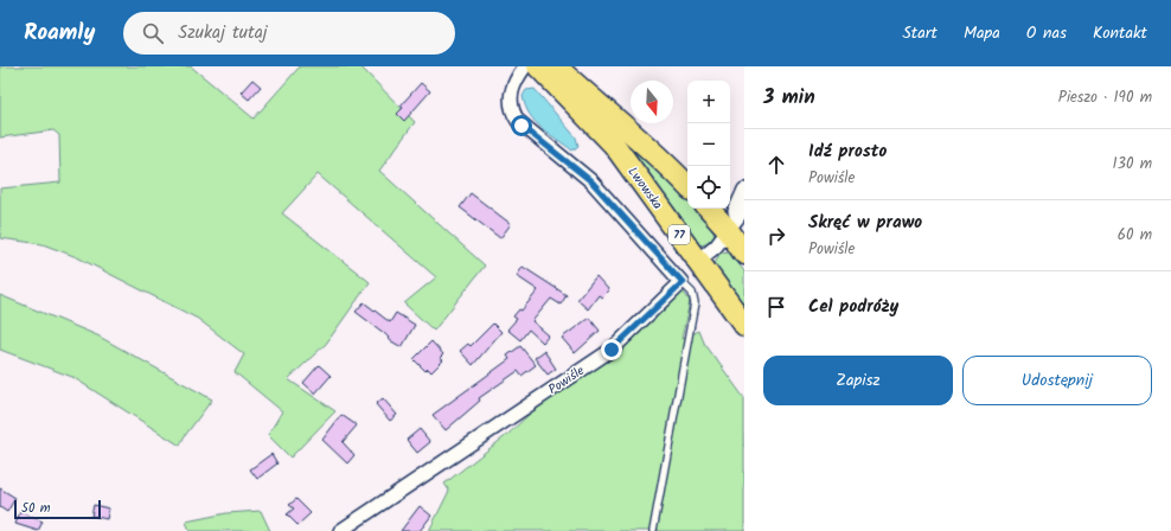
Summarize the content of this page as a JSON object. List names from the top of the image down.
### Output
{
  "streets": {
    "main road": ["Lwowska", "77"],
    "street": ["Powiśle"]
  },
  "scale_bar": "50 m",
  "north": "bottom",
  "page": {
    "header": "Roamly",
    "search": "Szukaj tutaj",
    "nav": [
      "Start",
      "Mapa",
      "O nas",
      "Kontakt"
    ],
    "heading": ["3 min", "Pieszo · 190 m"],
    "map_buttons": ["+", "−"],
    "list": [
      ["Idź prosto", "Powiśle", "130 m"],
      ["Skręć w prawo", "Powiśle", "60 m"],
      "Cel podróży"
    ],
    "buttons": ["Zapisz", "Udostępnij"],
    "scale": "50 m"
  }
}
